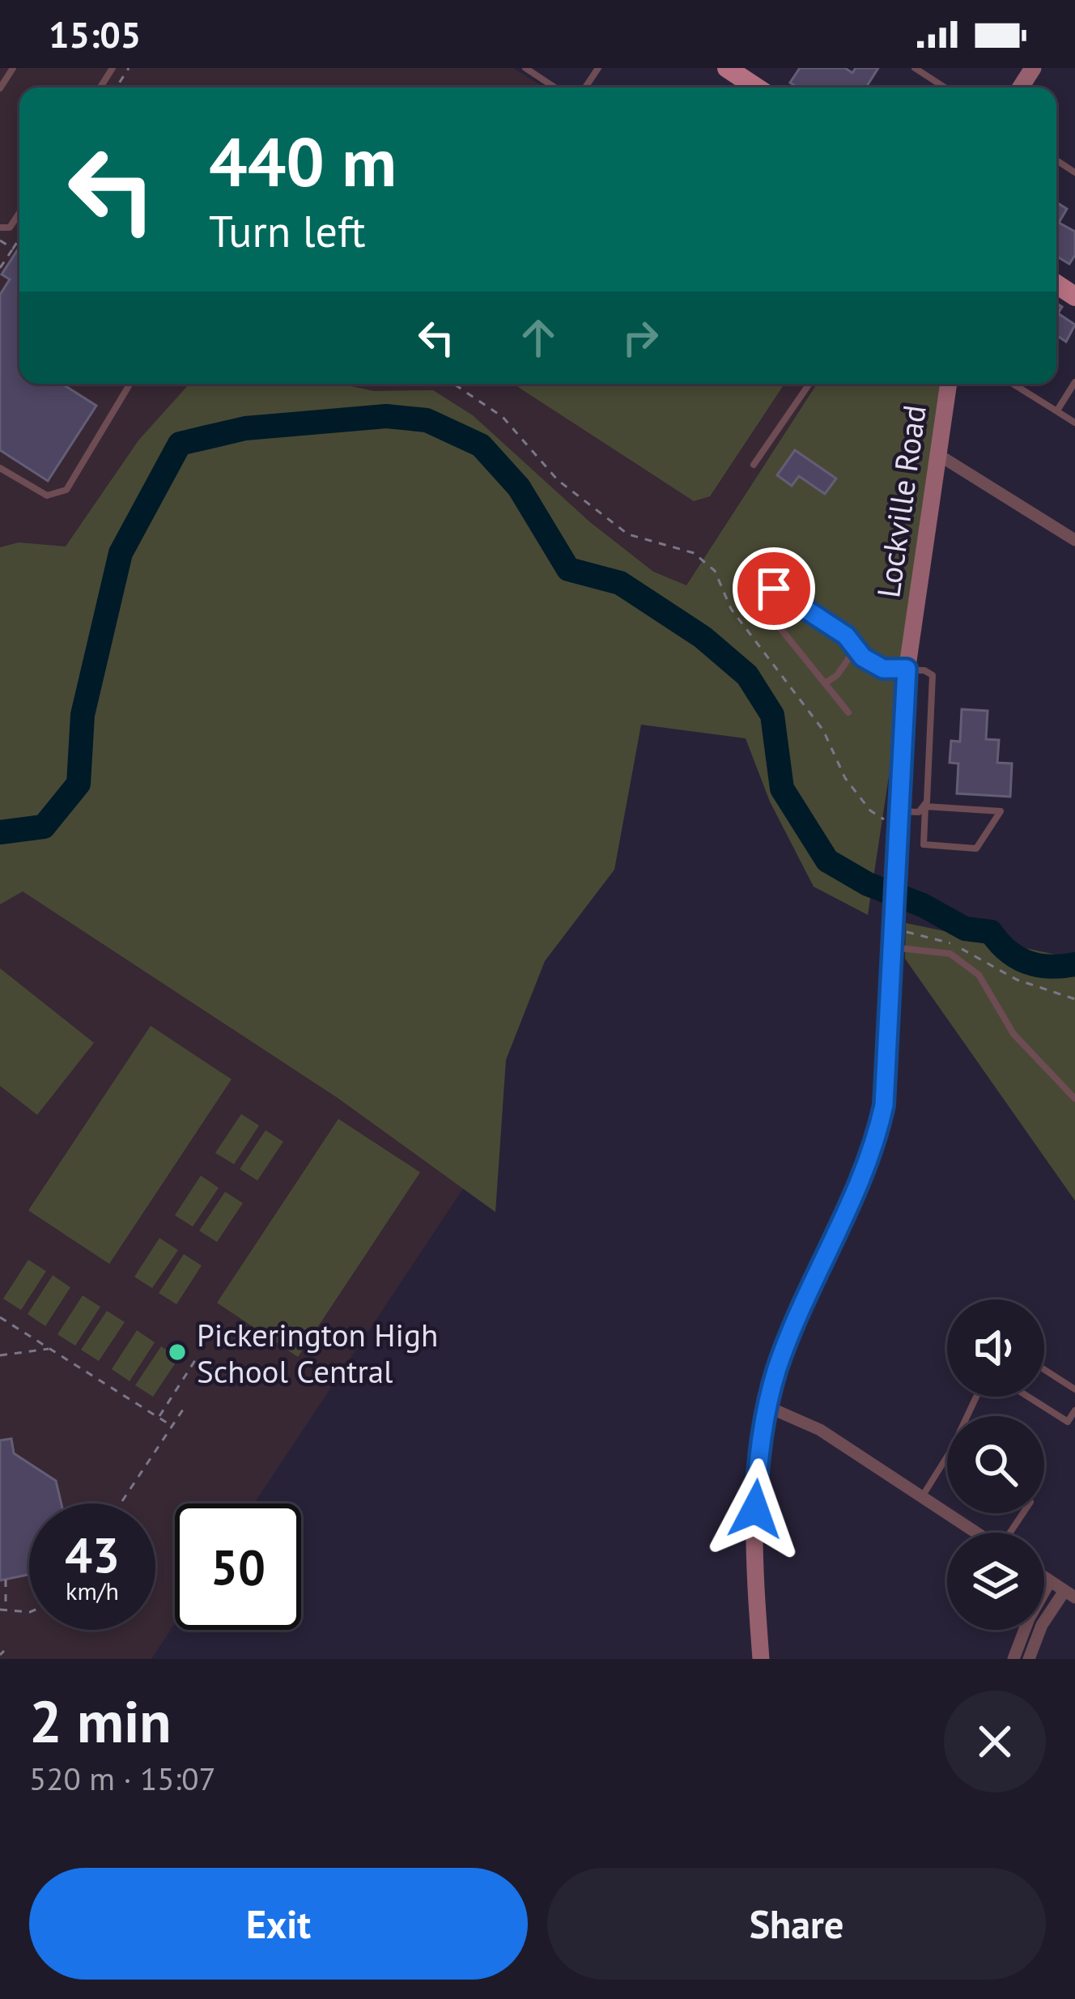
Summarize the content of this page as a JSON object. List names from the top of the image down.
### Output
{
  "streets": {
    "main road": ["Lockville Road"]
  },
  "places": ["Pickerington High School Central"],
  "page": {
    "status": "15:05",
    "turn": ["440 m", "Turn left"],
    "speed": "43 km/h",
    "limit": "50",
    "heading": ["2 min", "520 m · 15:07"],
    "buttons": ["Exit", "Share"]
  }
}
